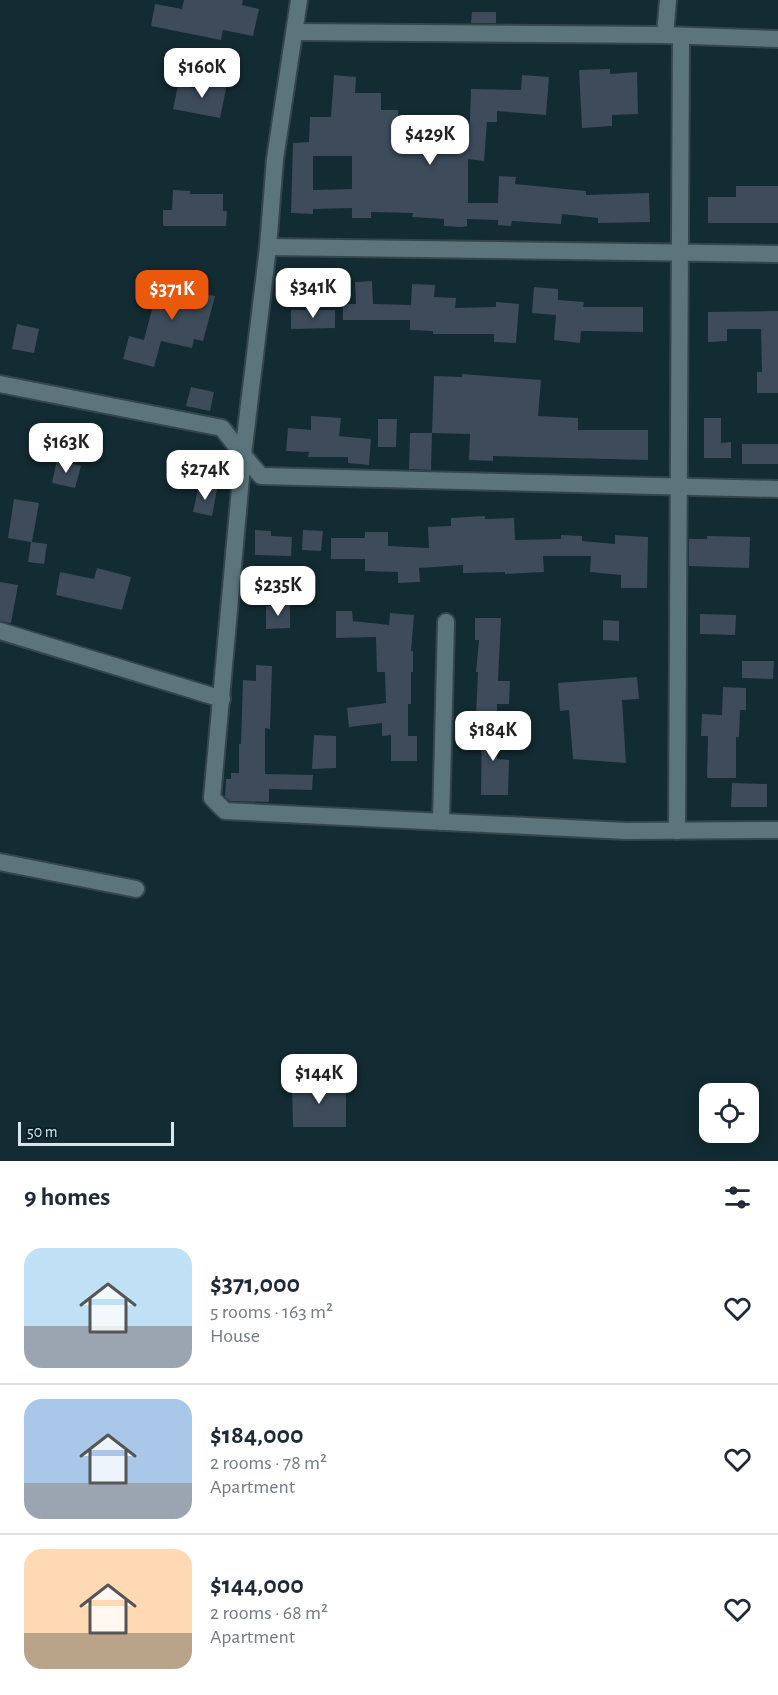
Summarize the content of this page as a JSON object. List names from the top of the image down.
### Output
{
  "scale_bar": "50 m",
  "page": {
    "price": [
      "$160K",
      "$429K",
      "$341K",
      "$371K",
      "$163K",
      "$274K",
      "$235K",
      "$184K",
      "$144K"
    ],
    "scale": "50 m",
    "heading": "9 homes",
    "list": [
      {
        "name": "$371,000",
        "note": "5 rooms · 163 m² · House"
      },
      {
        "name": "$184,000",
        "note": "2 rooms · 78 m² · Apartment"
      },
      {
        "name": "$144,000",
        "note": "2 rooms · 68 m² · Apartment"
      }
    ]
  }
}
